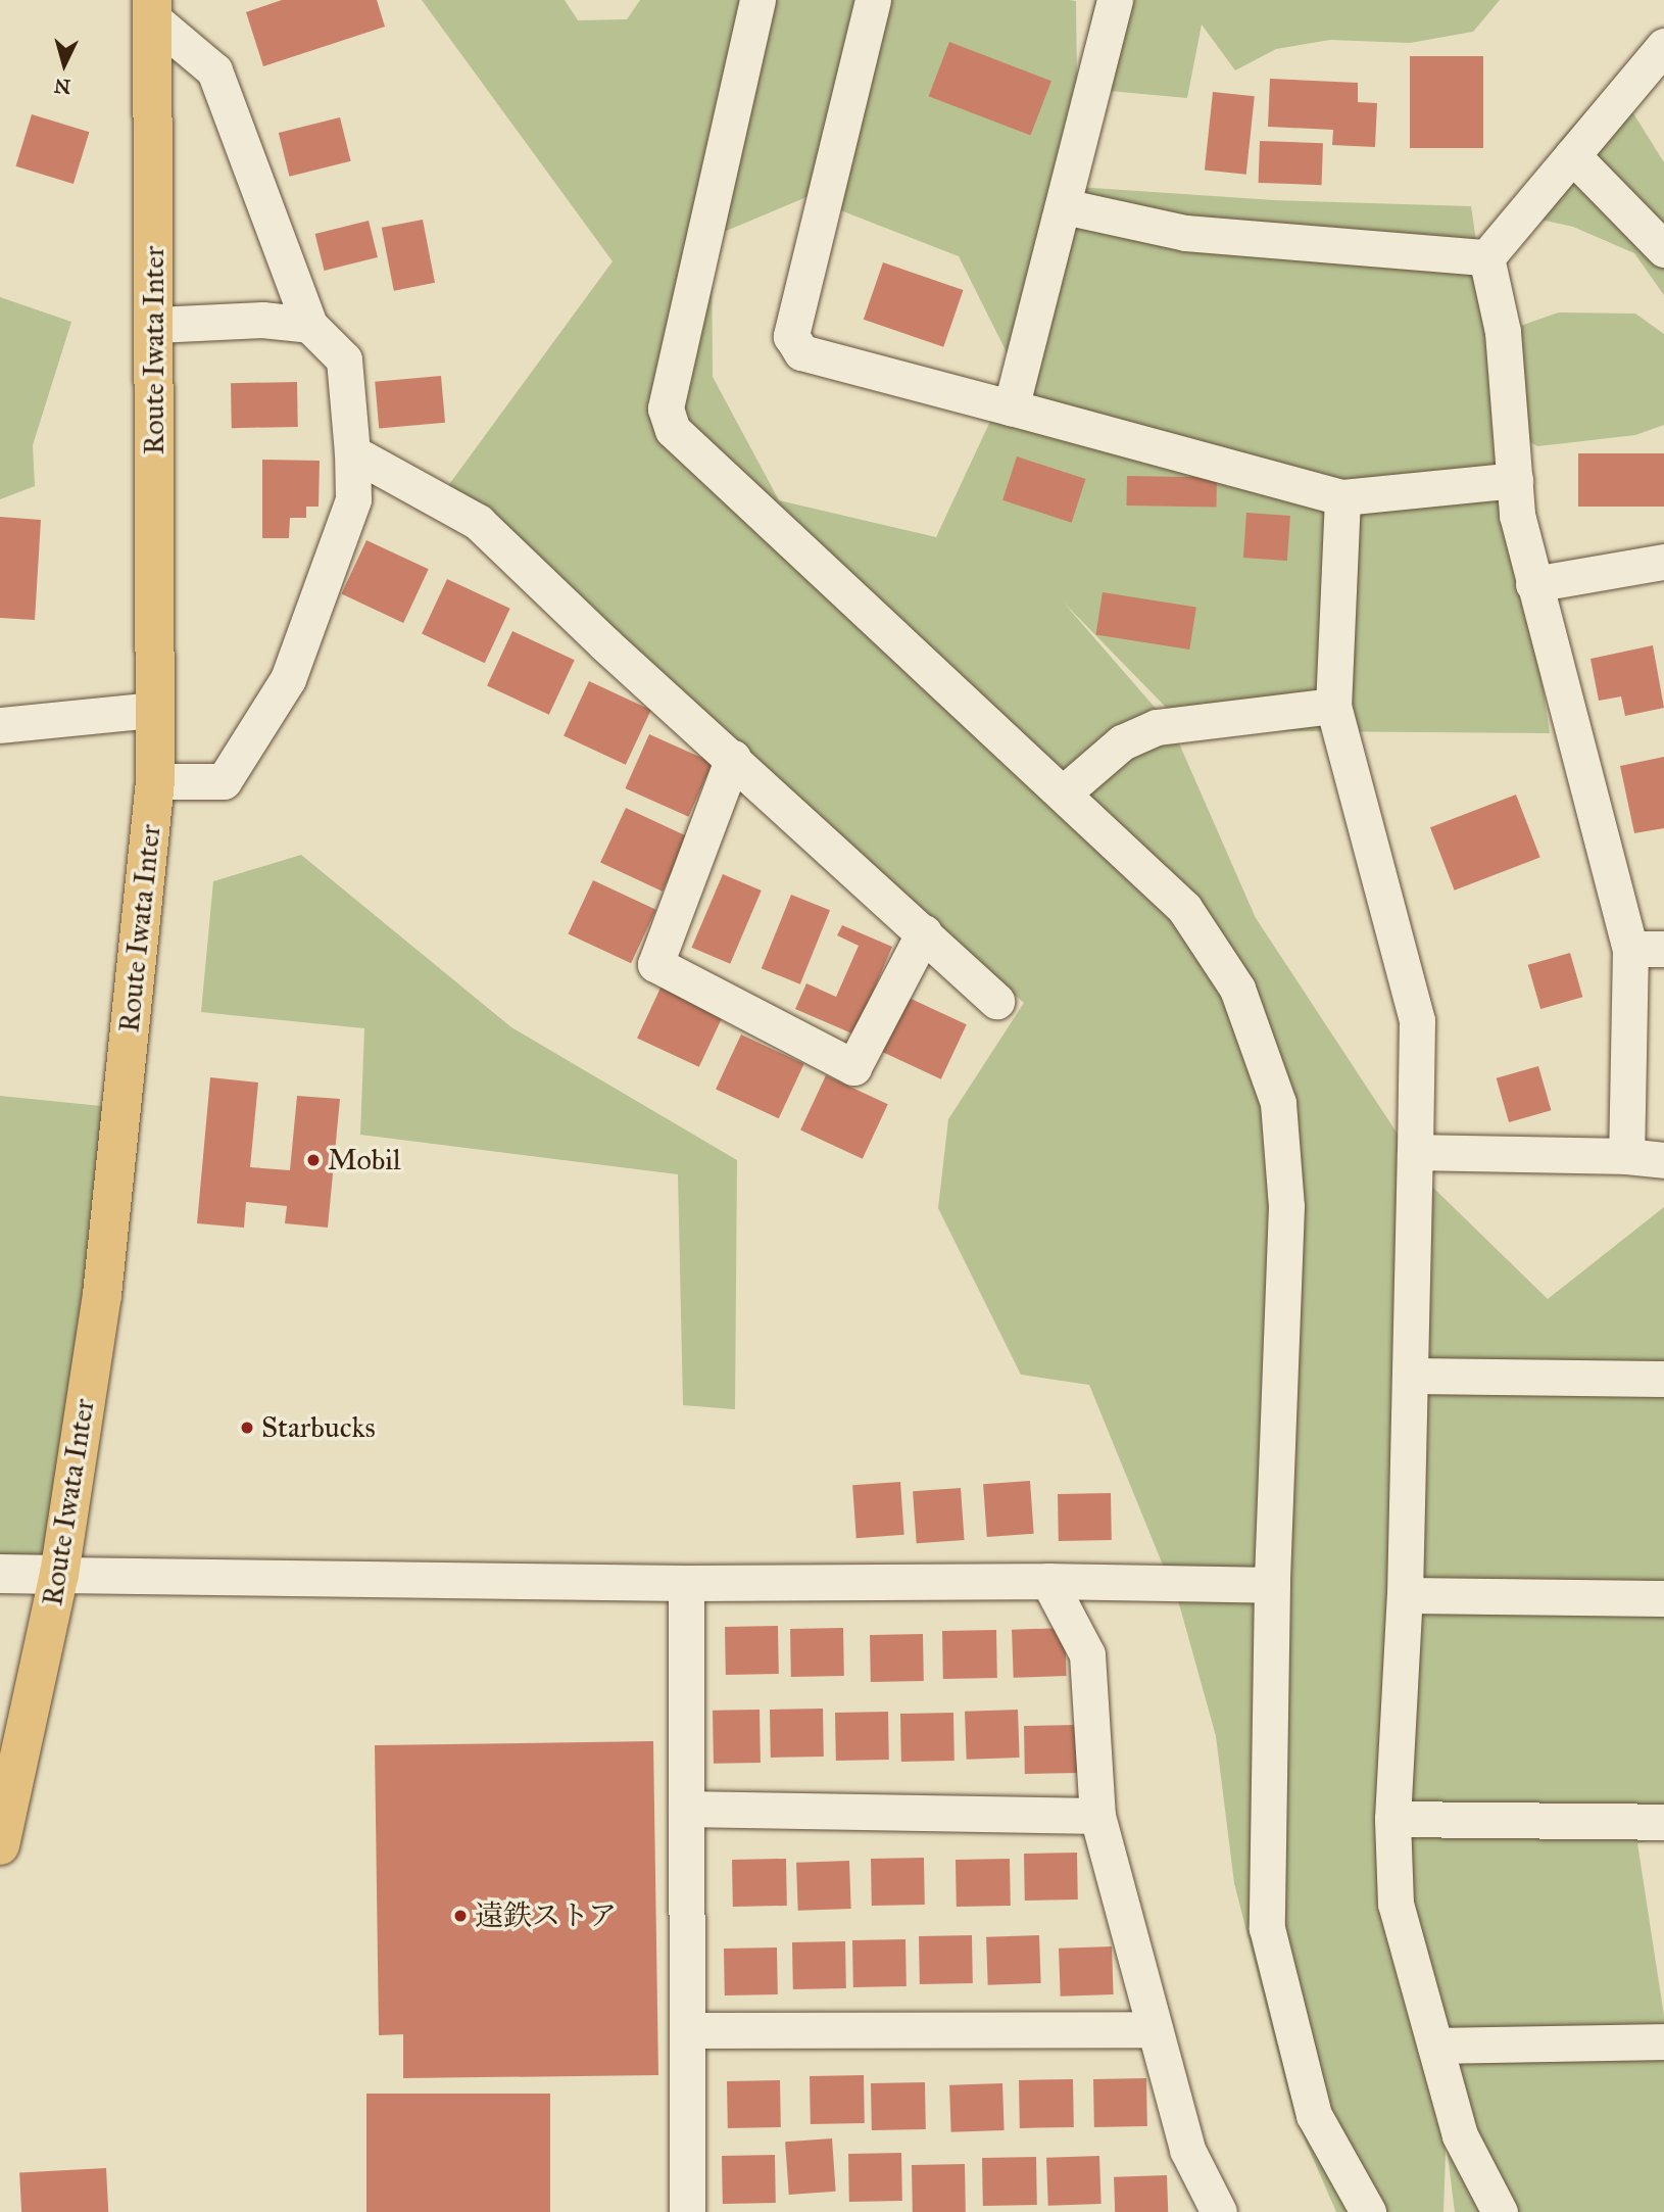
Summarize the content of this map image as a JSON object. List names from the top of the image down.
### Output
{
  "streets": {
    "main road": ["Route Iwata Inter"]
  },
  "places": ["Mobil", "Starbucks", "遠鉄ストア"],
  "north": "bottom"
}
